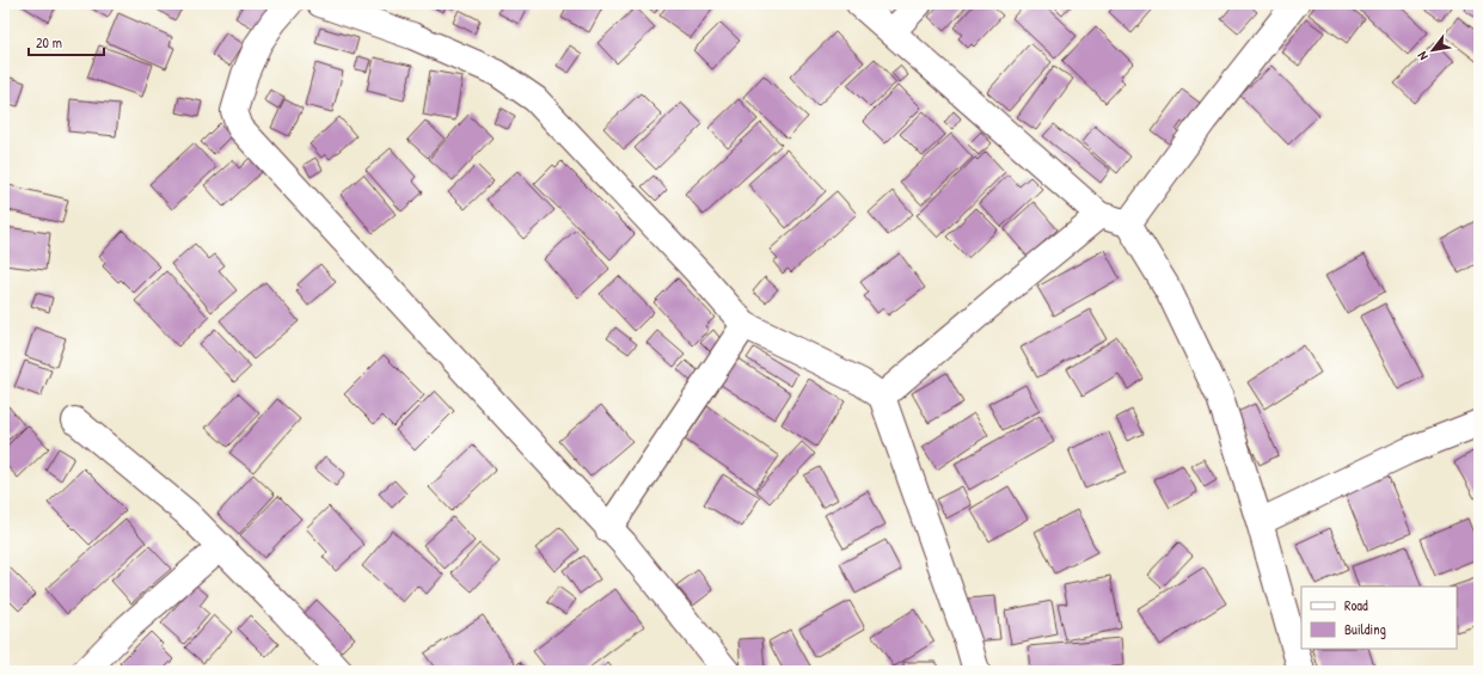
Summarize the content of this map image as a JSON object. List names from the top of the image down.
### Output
{
  "legend": ["Road", "Building"],
  "scale_bar": "20 m",
  "north": "bottom left"
}
